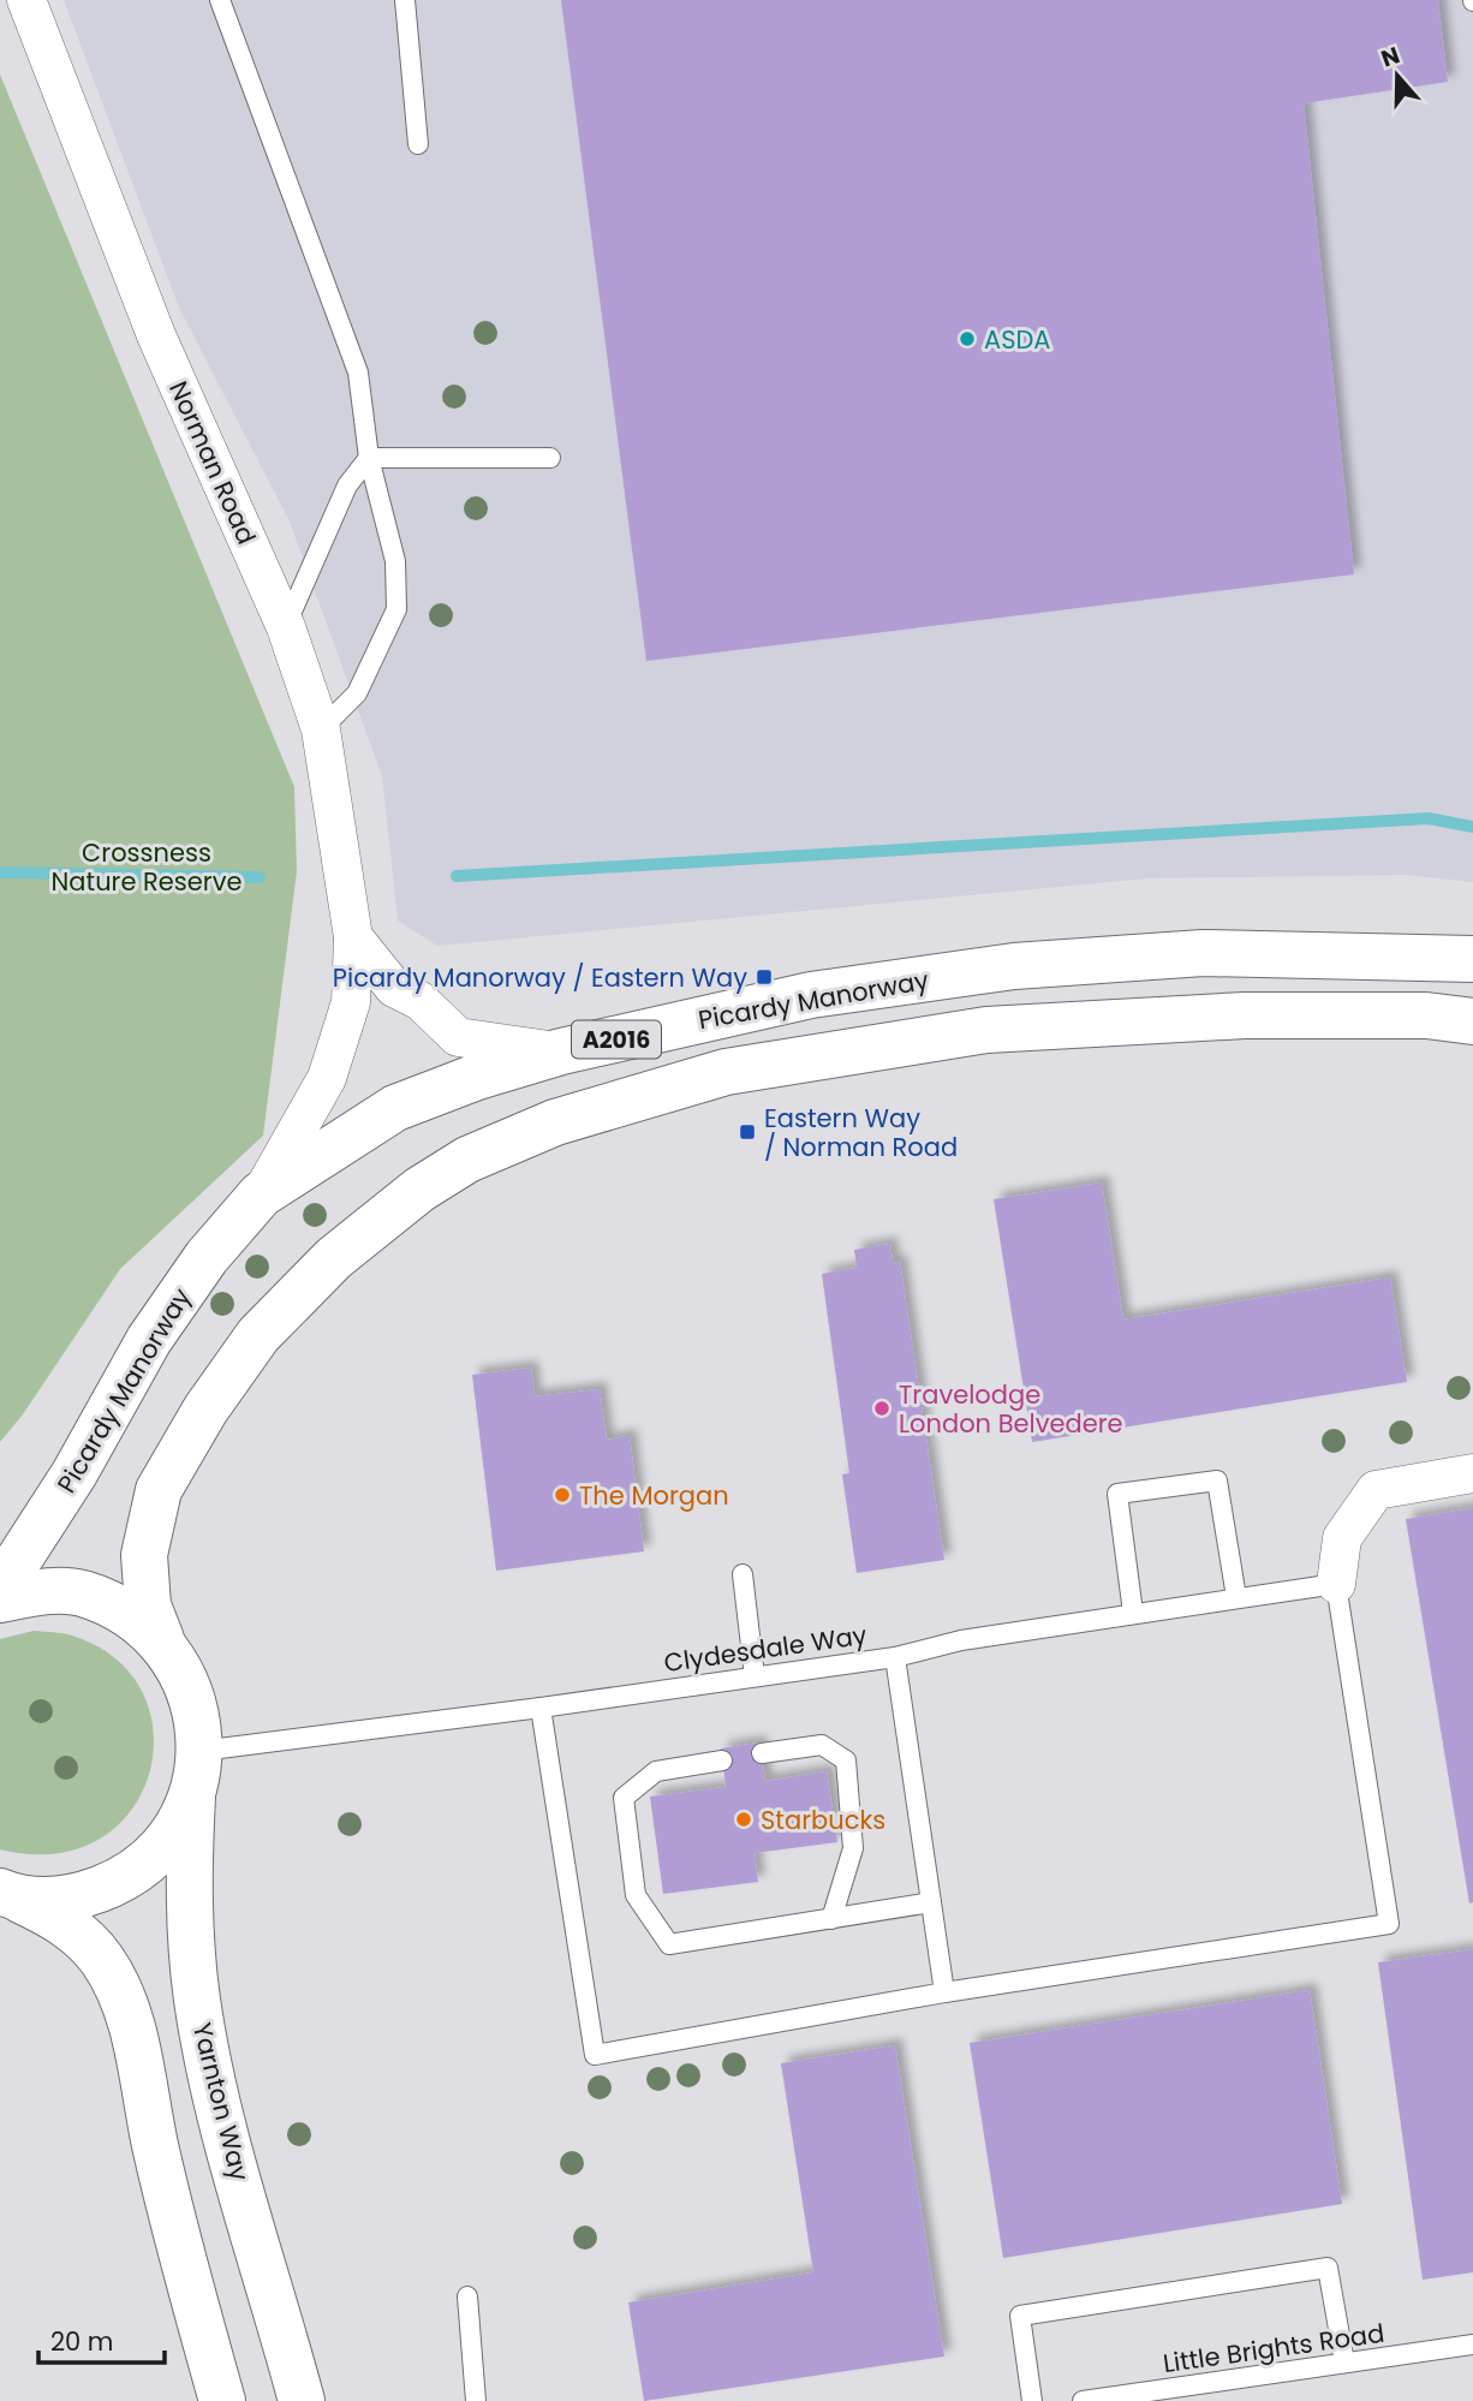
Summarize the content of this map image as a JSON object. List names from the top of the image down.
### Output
{
  "streets": {
    "main road": ["Picardy Manorway", "A2016", "Yarnton Way"],
    "street": ["Norman Road"],
    "lane": ["Clydesdale Way", "Little Brights Road"]
  },
  "crossings": [
    ["Norman Road", "Picardy Manorway"]
  ],
  "parks": ["Crossness Nature Reserve"],
  "places": {
    "other": [
      "ASDA",
      "Travelodge London Belvedere",
      "The Morgan",
      "Starbucks"
    ],
    "transit": ["Picardy Manorway / Eastern Way", "Eastern Way / Norman Road"]
  },
  "scale_bar": "20 m",
  "north": "top"
}
